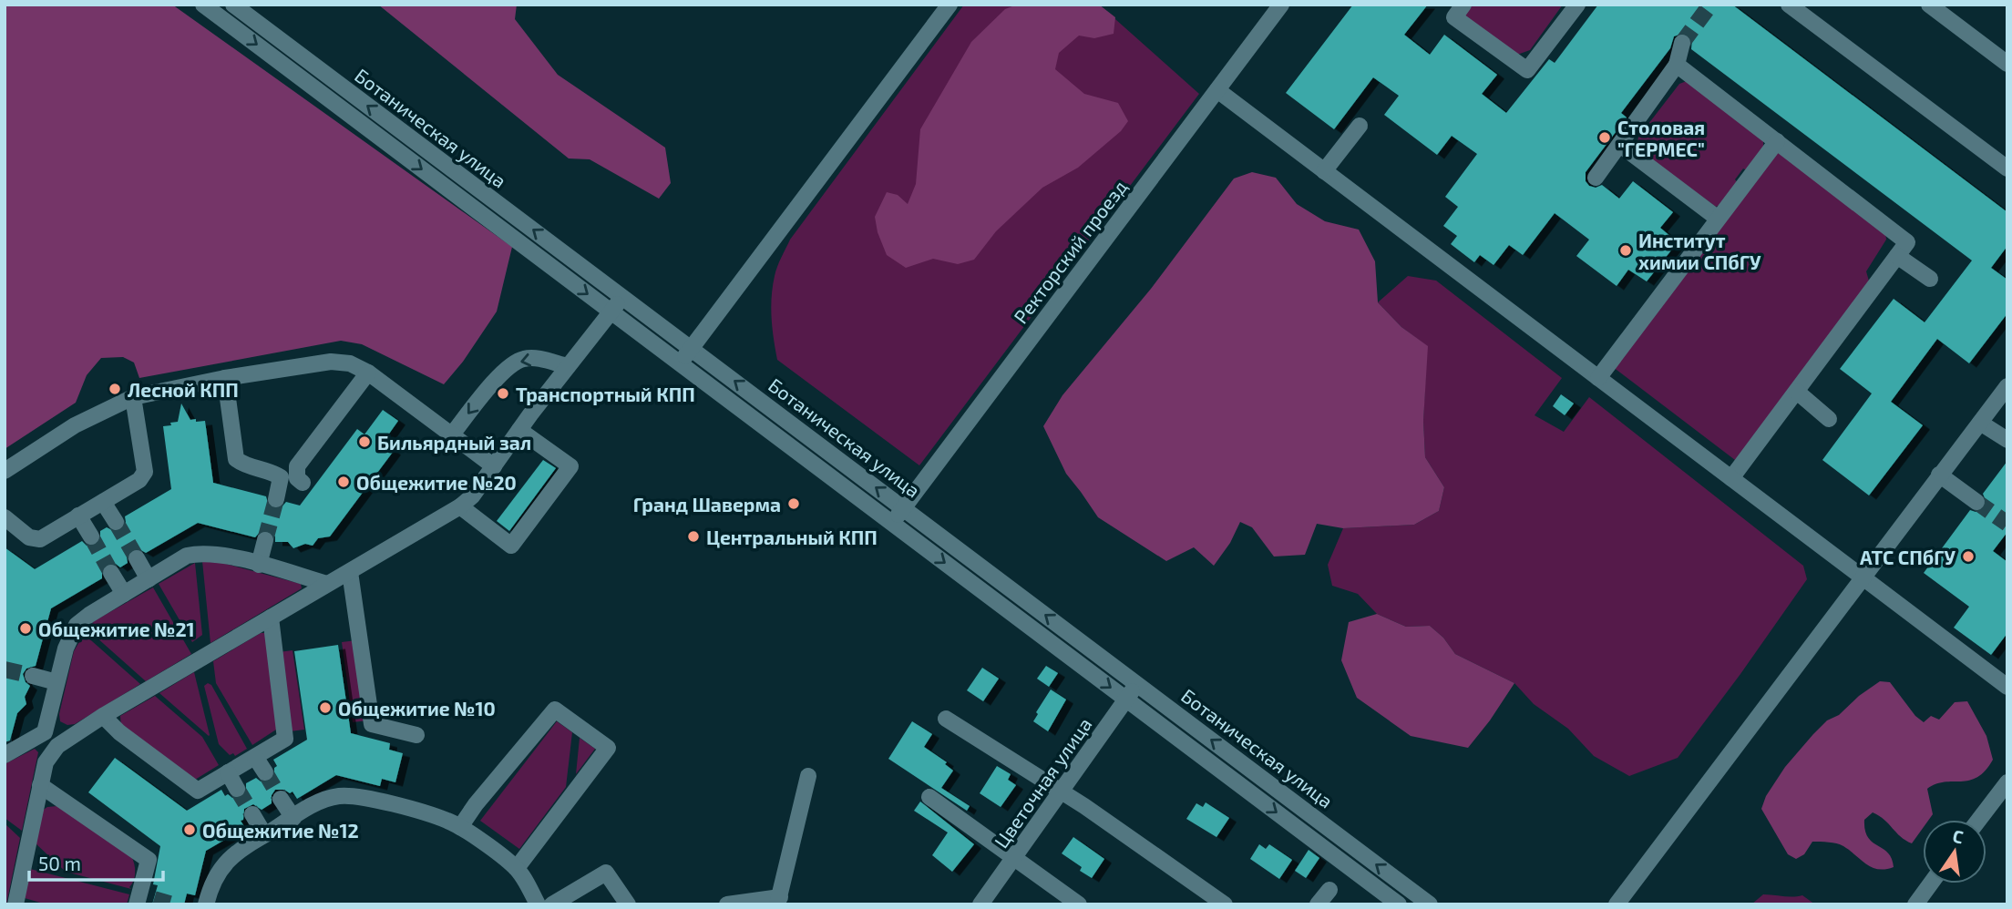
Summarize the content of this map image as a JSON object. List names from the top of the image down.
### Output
{
  "streets": {
    "street": ["Ботаническая улица", "Ректорский проезд", "Цветочная улица"]
  },
  "crossings": [
    ["Ботаническая улица", "Ректорский проезд"],
    ["Ботаническая улица", "Цветочная улица"]
  ],
  "places": [
    "Столовая \"ГЕРМЕС\"",
    "Институт химии СПбГУ",
    "Лесной КПП",
    "Транспортный КПП",
    "Бильярдный зал",
    "Общежитие №20",
    "Гранд Шаверма",
    "Центральный КПП",
    "АТС СПбГУ",
    "Общежитие №21",
    "Общежитие №10",
    "Общежитие №12"
  ],
  "scale_bar": "50 m",
  "north": "top"
}
